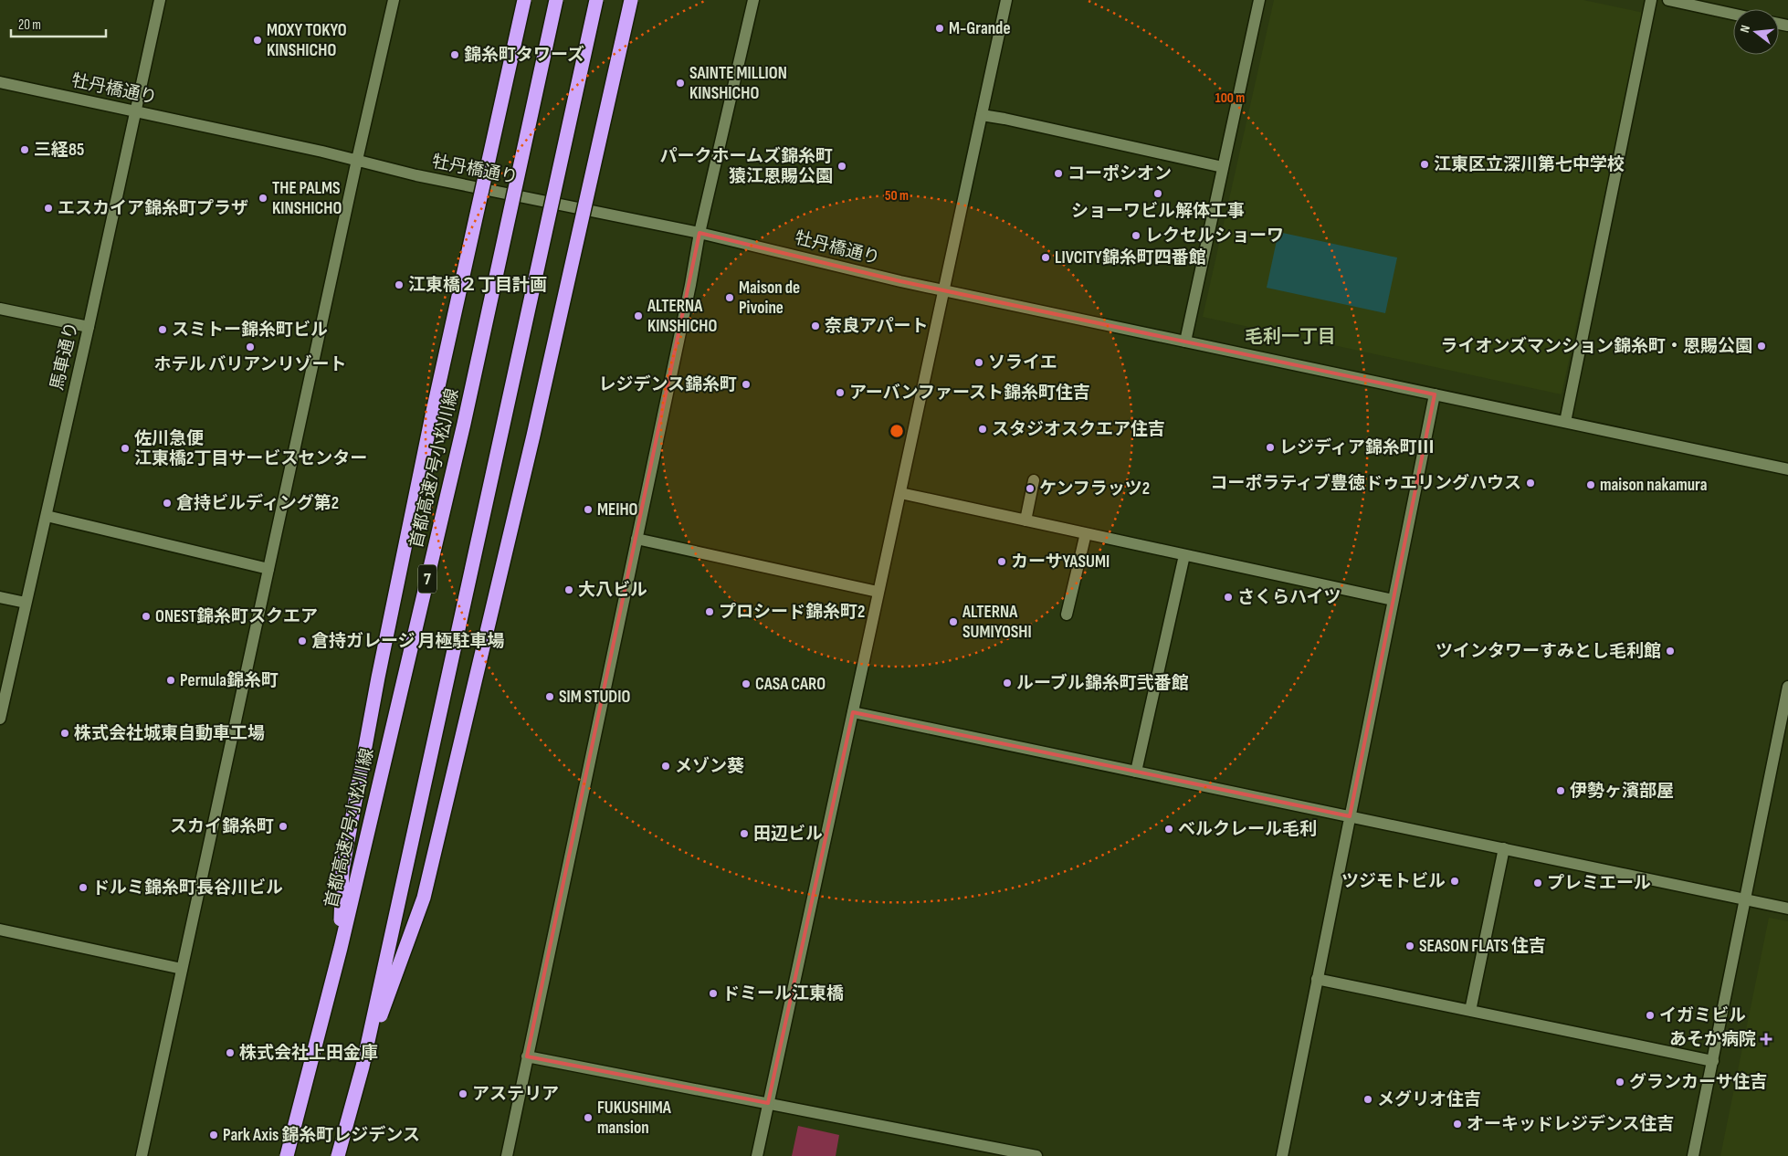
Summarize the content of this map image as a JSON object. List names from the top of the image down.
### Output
{
  "streets": {
    "highway": ["首都高速7号小松川線", "7"],
    "street": ["牡丹橋通り", "馬車通り"]
  },
  "crossings": [
    ["牡丹橋通り", "馬車通り"]
  ],
  "districts": ["毛利一丁目"],
  "places": {
    "other": [
      "M-Grande",
      "MOXY TOKYO KINSHICHO",
      "錦糸町タワーズ",
      "SAINTE MILLION KINSHICHO",
      "三経85",
      "江東区立深川第七中学校",
      "パークホームズ錦糸町 猿江恩賜公園",
      "コーポシオン",
      "ショーワビル解体工事",
      "THE PALMS KINSHICHO",
      "エスカイア錦糸町プラザ",
      "レクセルショーワ",
      "LIVCITY錦糸町四番館",
      "江東橋２丁目計画",
      "Maison de Pivoine",
      "ALTERNA KINSHICHO",
      "奈良アパート",
      "スミトー錦糸町ビル",
      "ライオンズマンション錦糸町・恩賜公園",
      "ホテル バリアンリゾート",
      "ソライエ",
      "レジデンス錦糸町",
      "アーバンファースト錦糸町住吉",
      "スタジオスクエア住吉",
      "レジディア錦糸町Ⅲ",
      "佐川急便 江東橋2丁目サービスセンター",
      "コーポラティブ豊徳ドゥエリングハウス",
      "maison nakamura",
      "ケンフラッツ2",
      "倉持ビルディング第2",
      "MEIHO",
      "カーサYASUMI",
      "大八ビル",
      "さくらハイツ",
      "プロシード錦糸町2",
      "ONEST錦⽷町スクエア",
      "ALTERNA SUMIYOSHI",
      "倉持ガレージ 月極駐車場",
      "ツインタワーすみとし毛利館",
      "Pernula錦糸町",
      "ルーブル錦糸町弐番館",
      "CASA CARO",
      "SIM STUDIO",
      "株式会社城東自動車工場",
      "メゾン葵",
      "伊勢ヶ濱部屋",
      "スカイ錦糸町",
      "ベルクレール毛利",
      "田辺ビル",
      "ツジモトビル",
      "プレミエール",
      "ドルミ錦糸町長谷川ビル",
      "SEASON FLATS 住吉",
      "ドミール江東橋",
      "イガミビル",
      "株式会社上田金庫",
      "グランカーサ住吉",
      "アステリア",
      "メグリオ住吉",
      "FUKUSHIMA mansion",
      "オーキッドレジデンス住吉",
      "Park Axis 錦糸町レジデンス"
    ],
    "health": ["あそか病院"]
  },
  "scale_bar": "20 m",
  "north": "left",
  "rings": ["100 m", "50 m"]
}
